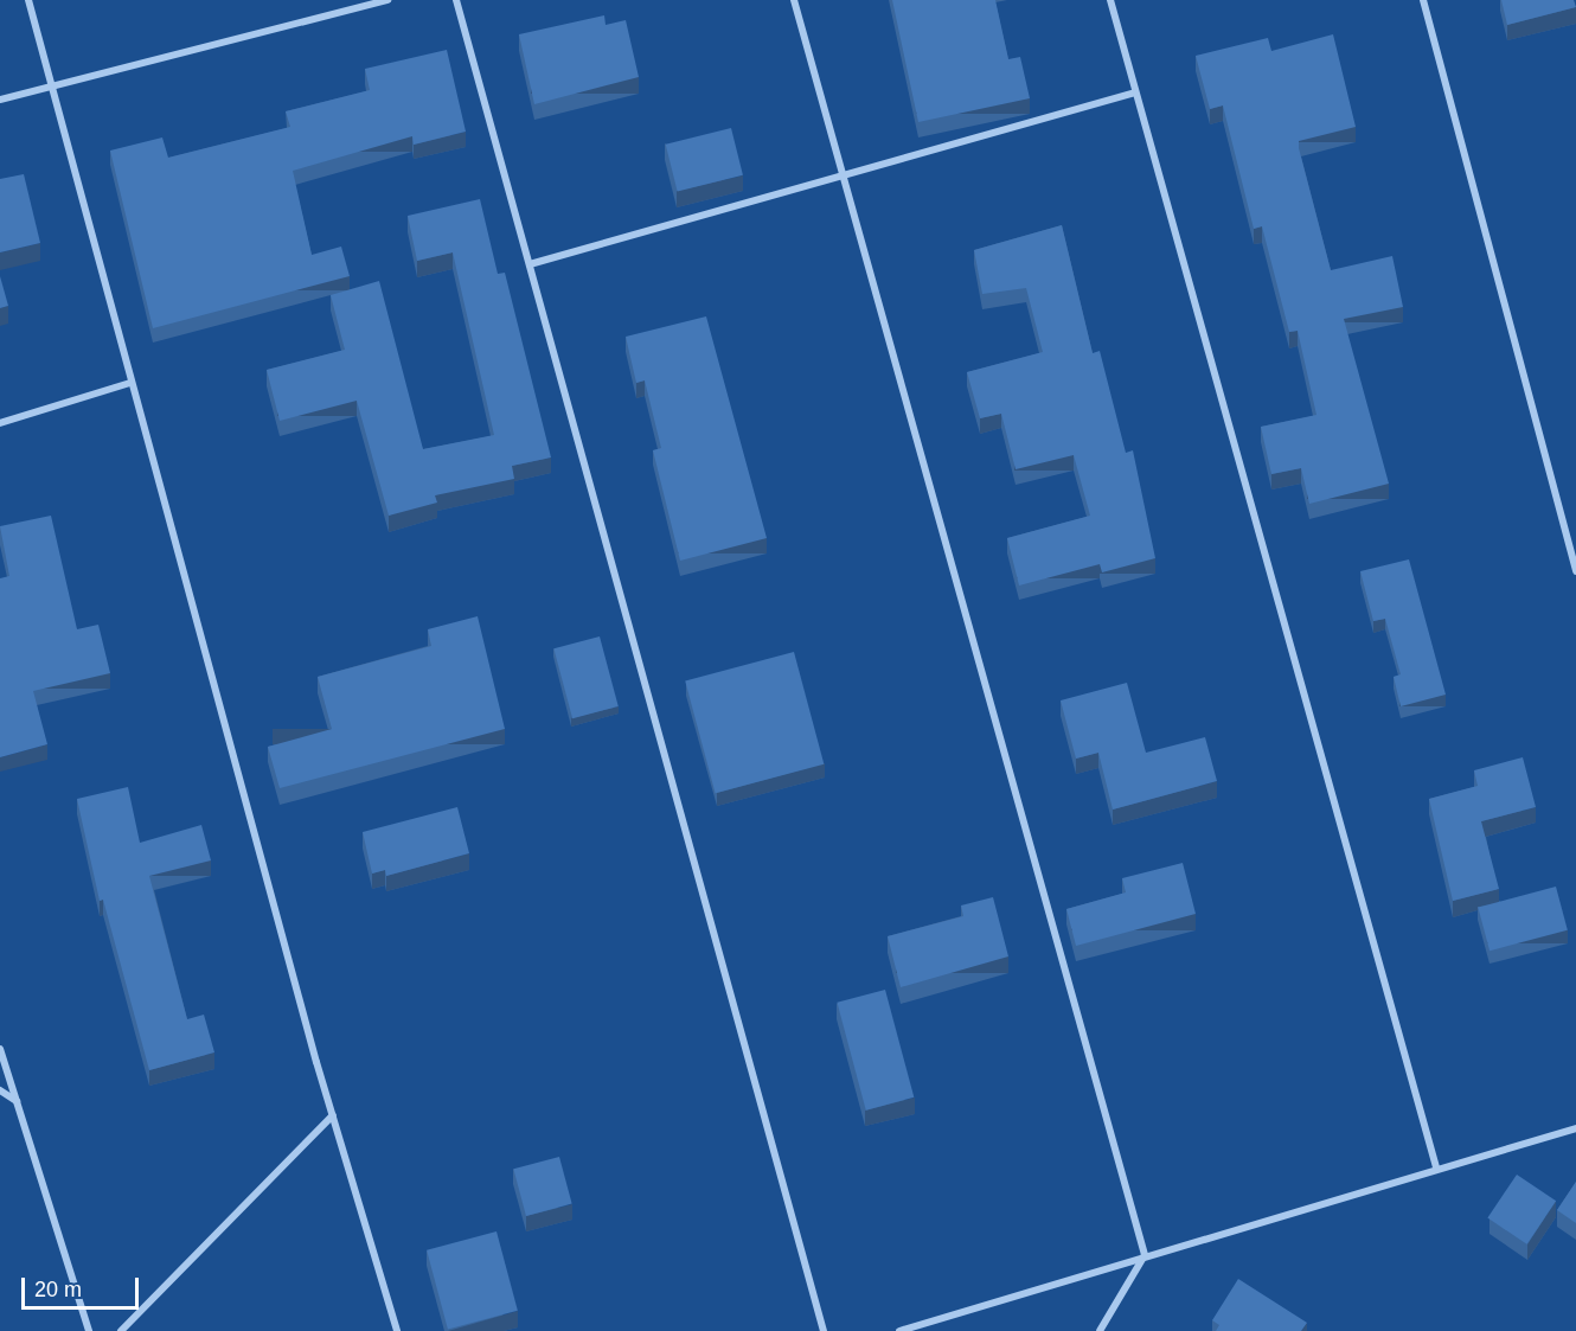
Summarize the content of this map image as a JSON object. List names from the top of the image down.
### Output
{
  "scale_bar": "20 m"
}
